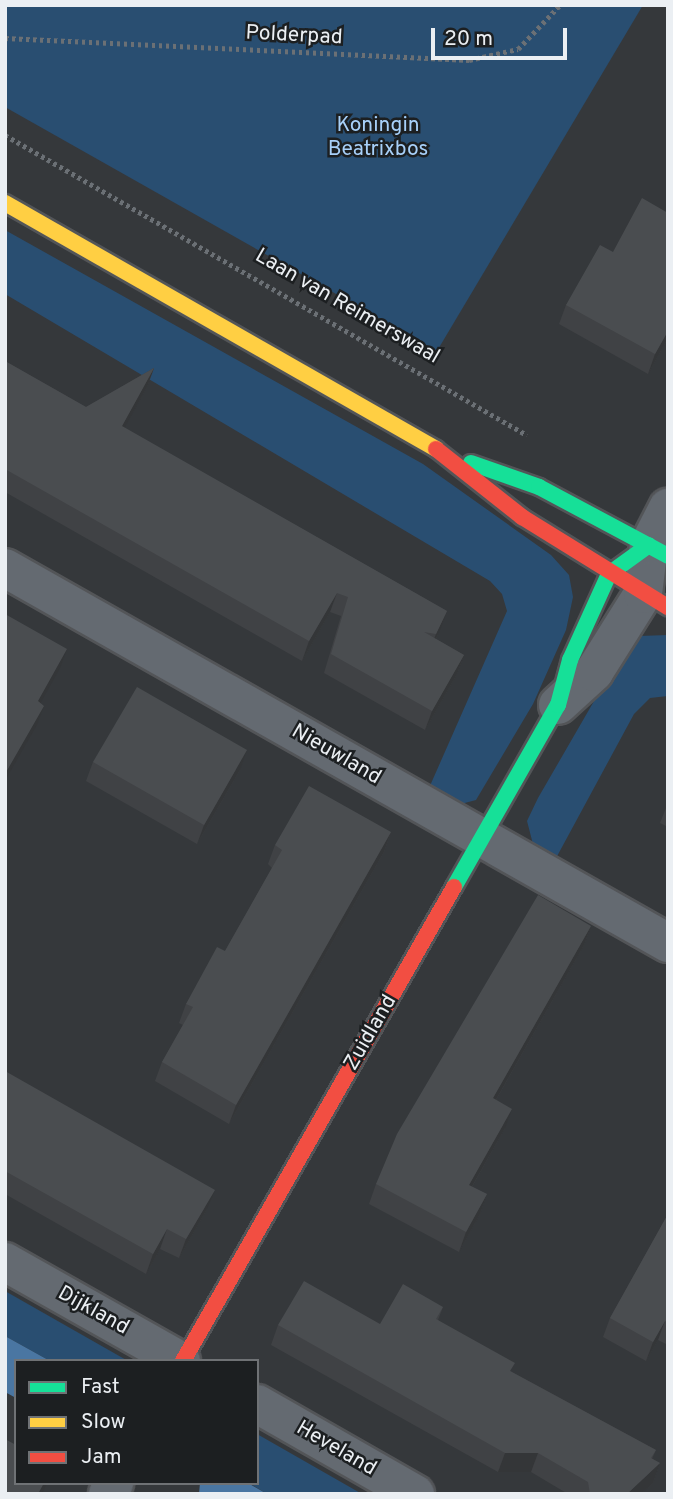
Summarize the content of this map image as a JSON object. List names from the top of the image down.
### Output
{
  "streets": {
    "street": [
      "Nieuwland",
      "Zuidland",
      "Dijkland",
      "Heveland"
    ],
    "path": ["Polderpad", "Laan van Reimerswaal"]
  },
  "crossings": [
    ["Nieuwland", "Zuidland"]
  ],
  "parks": ["Koningin Beatrixbos"],
  "legend": ["Fast", "Slow", "Jam"],
  "scale_bar": "20 m"
}
